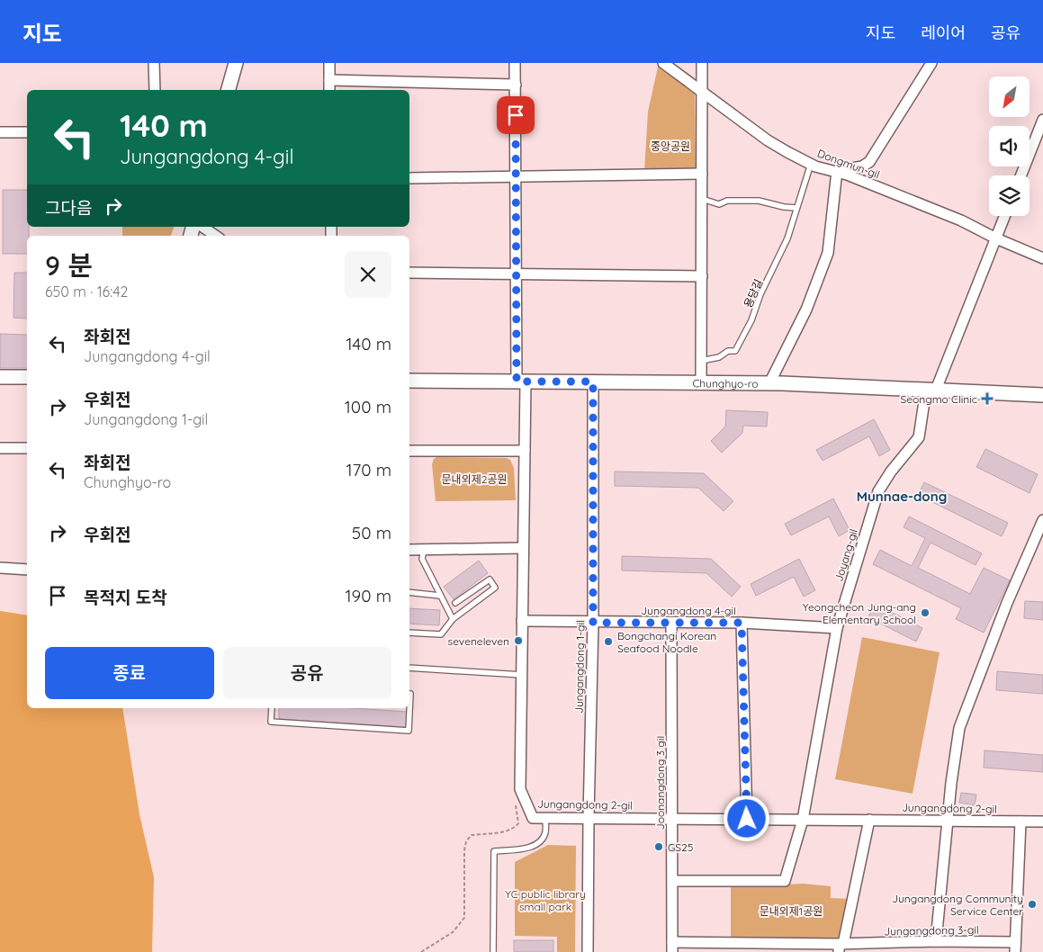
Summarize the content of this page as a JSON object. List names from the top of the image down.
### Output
{
  "streets": {
    "street": [
      "Dongmun-gil",
      "Chunghyo-ro",
      "Joyang-gil",
      "Jungangdong 4-gil",
      "Jungangdong 1-gil",
      "Joonangdong 3 gil",
      "Jungangdong 2-gil",
      "Jungangdong 3-gil"
    ],
    "lane": ["용당길"]
  },
  "crossings": [
    ["Dongmun-gil", "용당길"],
    ["Dongmun-gil", "Joyang-gil"],
    ["Chunghyo-ro", "Joyang-gil"],
    ["Chunghyo-ro", "Jungangdong 1-gil"],
    ["Chunghyo-ro", "Jungangdong 2-gil"],
    ["Joyang-gil", "Jungangdong 4-gil"],
    ["Joyang-gil", "Joonangdong 3 gil"],
    ["Joyang-gil", "Jungangdong 2-gil"],
    ["Jungangdong 4-gil", "Jungangdong 1-gil"],
    ["Jungangdong 4-gil", "Joonangdong 3 gil"],
    ["Jungangdong 4-gil", "Jungangdong 2-gil"],
    ["Jungangdong 1-gil", "Jungangdong 2-gil"],
    ["Joonangdong 3 gil", "Jungangdong 2-gil"],
    ["Joonangdong 3 gil", "Jungangdong 3-gil"]
  ],
  "districts": ["Munnae-dong"],
  "parks": [
    "중앙공원",
    "문내외제2공원",
    "YC public library small park",
    "문내외제1공원"
  ],
  "places": {
    "health": ["Seongmo Clinic"],
    "other": [
      "Yeongcheon Jung-ang Elementary School",
      "seveneleven",
      "Bongchangi Korean Seafood Noodle",
      "GS25",
      "Jungangdong Community Service Center"
    ]
  },
  "north": "bottom left",
  "page": {
    "header": "지도",
    "nav": ["지도", "레이어", "공유"],
    "turn": ["140 m", "Jungangdong 4-gil"],
    "then": "그다음",
    "heading": ["9 분", "650 m · 16:42"],
    "list": [
      {
        "name": "좌회전",
        "note": "Jungangdong 4-gil",
        "value": "140 m"
      },
      {
        "name": "우회전",
        "note": "Jungangdong 1-gil",
        "value": "100 m"
      },
      {
        "name": "좌회전",
        "note": "Chunghyo-ro",
        "value": "170 m"
      },
      {
        "name": "우회전",
        "value": "50 m"
      },
      {
        "name": "목적지 도착",
        "value": "190 m"
      }
    ],
    "buttons": ["종료", "공유"]
  }
}
